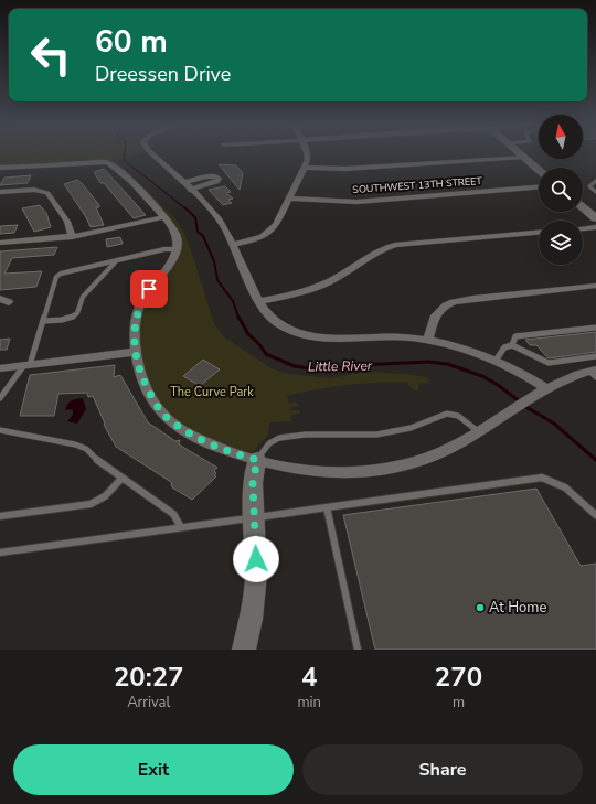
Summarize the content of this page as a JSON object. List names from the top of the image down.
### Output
{
  "streets": {
    "street": ["SOUTHWEST 13TH STREET"]
  },
  "water": ["Little River"],
  "parks": ["The Curve Park"],
  "places": ["At Home"],
  "north": "top",
  "page": {
    "turn": ["60 m", "Dreessen Drive"],
    "eta": [
      "20:27",
      "Arrival",
      "4",
      "min",
      "270",
      "m"
    ],
    "buttons": ["Exit", "Share"]
  }
}
